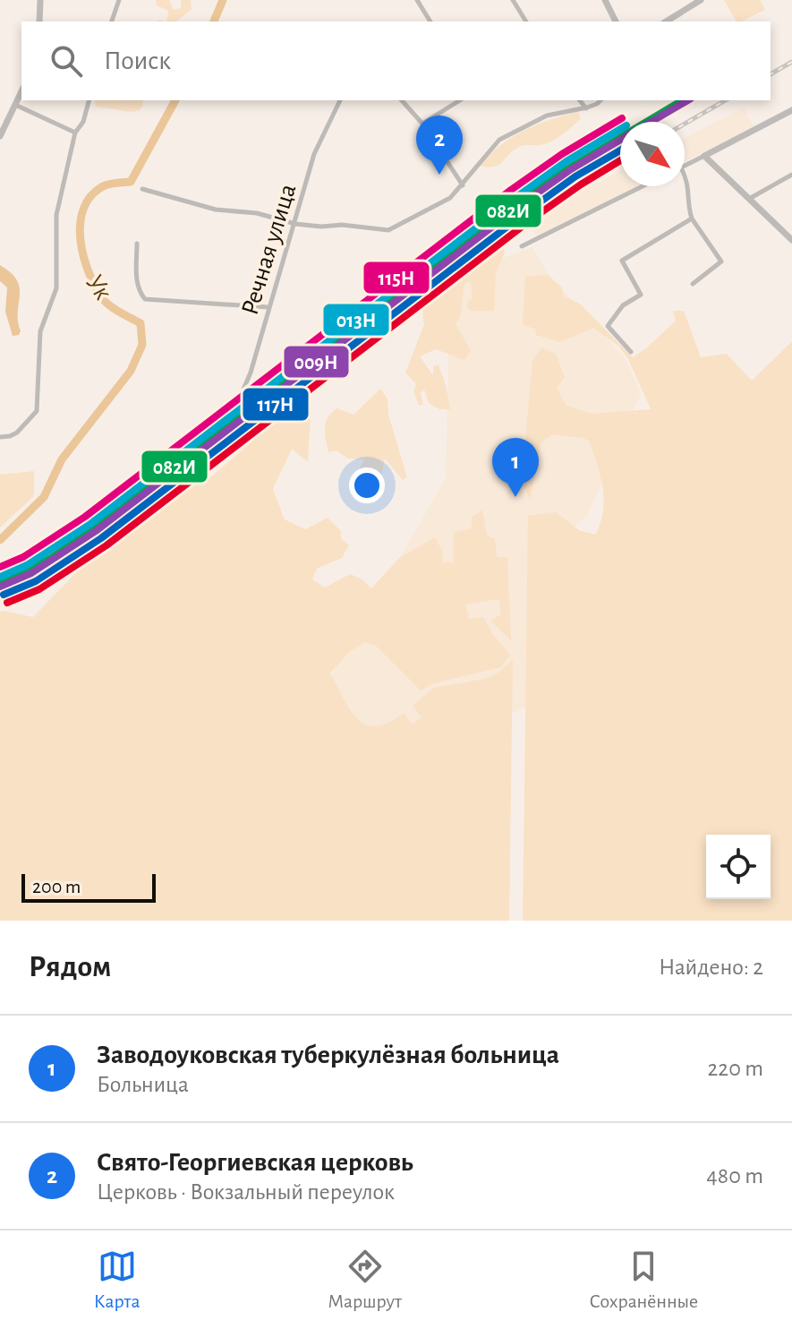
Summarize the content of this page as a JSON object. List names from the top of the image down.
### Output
{
  "streets": {
    "street": ["Речная улица"]
  },
  "water": ["Ук"],
  "lines": [
    "transit line 082И",
    "transit line 009Н",
    "transit line 115Н",
    "transit line 013Н",
    "transit line 117Н"
  ],
  "scale_bar": "200 m",
  "north": "bottom right",
  "page": {
    "search": "Поиск",
    "pins": ["2", "1"],
    "scale": "200 m",
    "heading": ["Рядом", "Найдено: 2"],
    "list": [
      {
        "mark": "1",
        "name": "Заводоуковская туберкулёзная больница",
        "note": "Больница",
        "value": "220 m"
      },
      {
        "mark": "2",
        "name": "Свято-Георгиевская церковь",
        "note": "Церковь · Вокзальный переулок",
        "value": "480 m"
      }
    ],
    "nav": ["Карта", "Маршрут", "Сохранённые"]
  }
}
